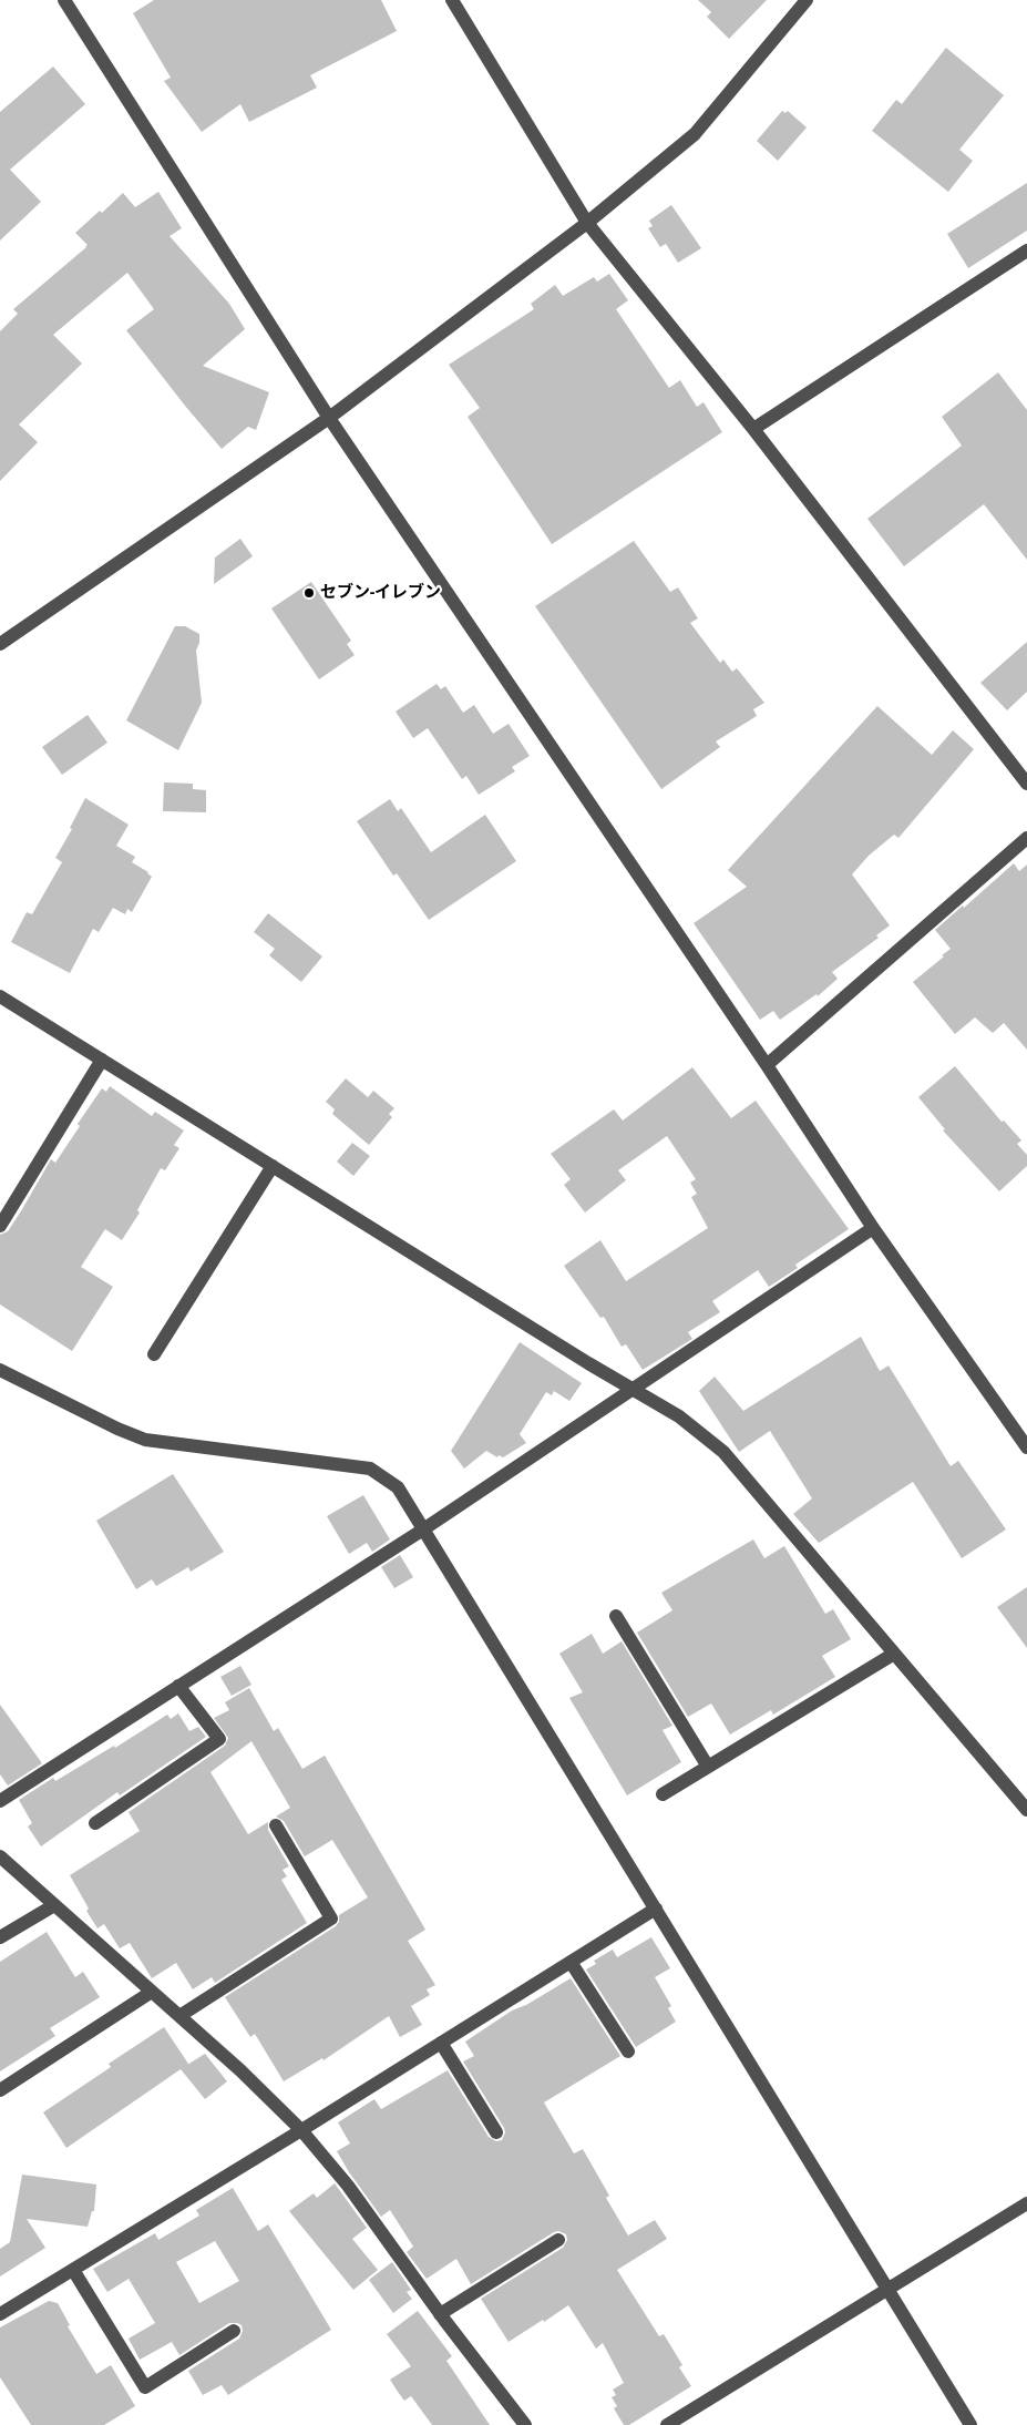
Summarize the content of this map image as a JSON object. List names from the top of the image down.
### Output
{
  "places": ["セブン-イレブン"]
}
